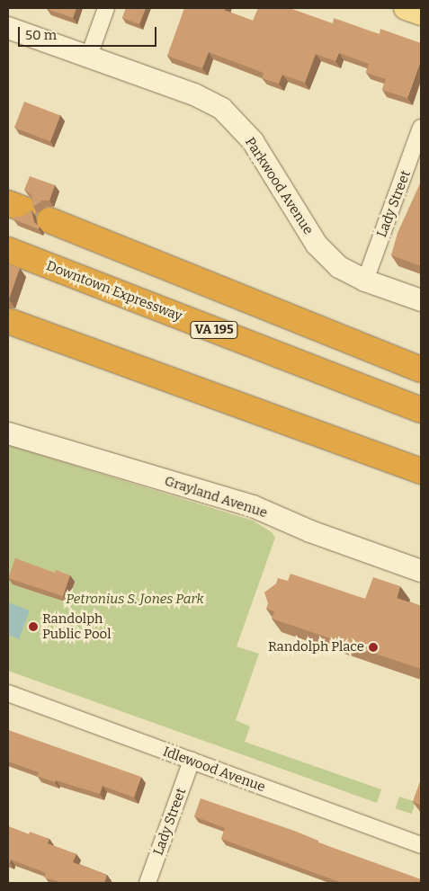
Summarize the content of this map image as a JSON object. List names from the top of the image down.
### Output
{
  "streets": {
    "highway": ["Downtown Expressway", "VA 195"],
    "street": [
      "Parkwood Avenue",
      "Lady Street",
      "Grayland Avenue",
      "Idlewood Avenue"
    ]
  },
  "crossings": [
    ["Parkwood Avenue", "Lady Street"],
    ["Lady Street", "Idlewood Avenue"]
  ],
  "parks": ["Petronius S. Jones Park"],
  "places": ["Randolph Public Pool", "Randolph Place"],
  "scale_bar": "50 m"
}
